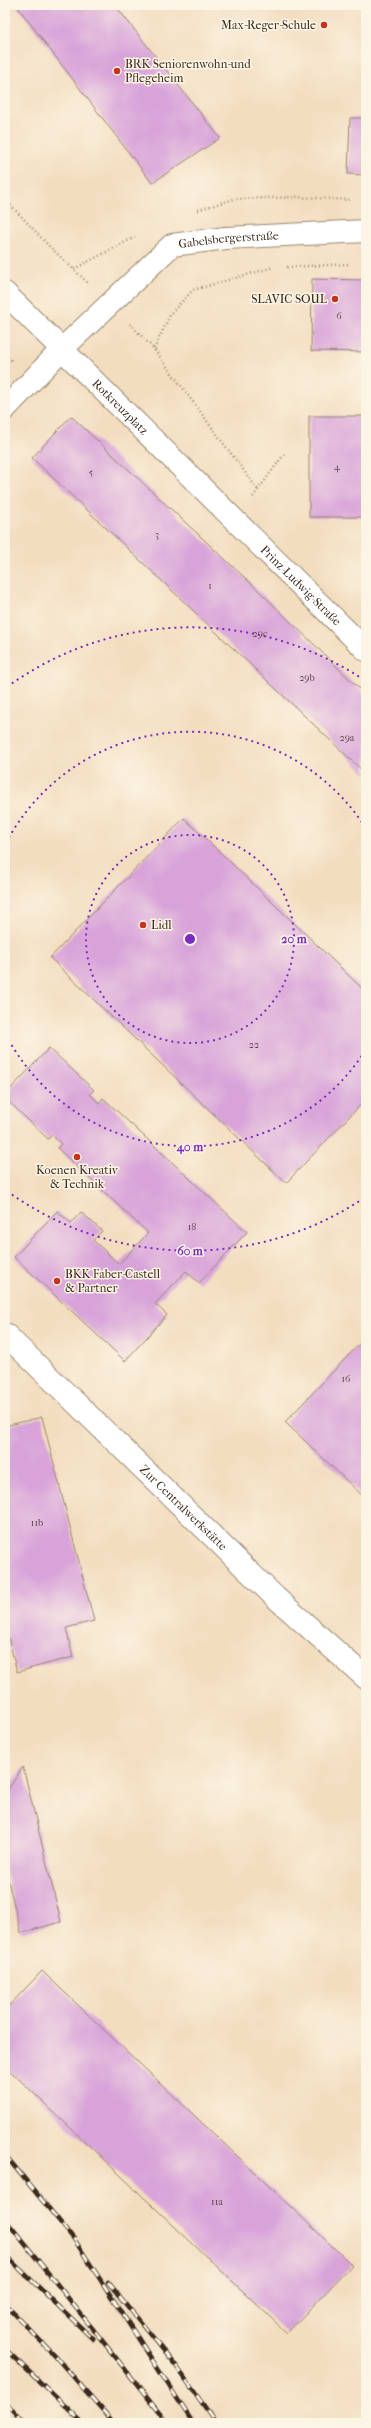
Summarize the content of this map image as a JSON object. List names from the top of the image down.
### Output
{
  "streets": {
    "street": [
      "Gabelsbergerstraße",
      "Rotkreuzplatz",
      "Prinz-Ludwig-Straße",
      "Zur Centralwerkstätte"
    ]
  },
  "crossings": [
    ["Gabelsbergerstraße", "Rotkreuzplatz"],
    ["Rotkreuzplatz", "Prinz-Ludwig-Straße"]
  ],
  "places": [
    "Max-Reger-Schule",
    "BRK Seniorenwohn-und Pflegeheim",
    "SLAVIC SOUL",
    "Lidl",
    "Koenen Kreativ & Technik",
    "BKK Faber-Castell & Partner"
  ],
  "house_numbers": [
    "6",
    "4",
    "5",
    "3",
    "1",
    "29c",
    "29b",
    "29a",
    "22",
    "18",
    "16",
    "11b",
    "11a"
  ],
  "rings": ["20 m", "40 m", "60 m"]
}
